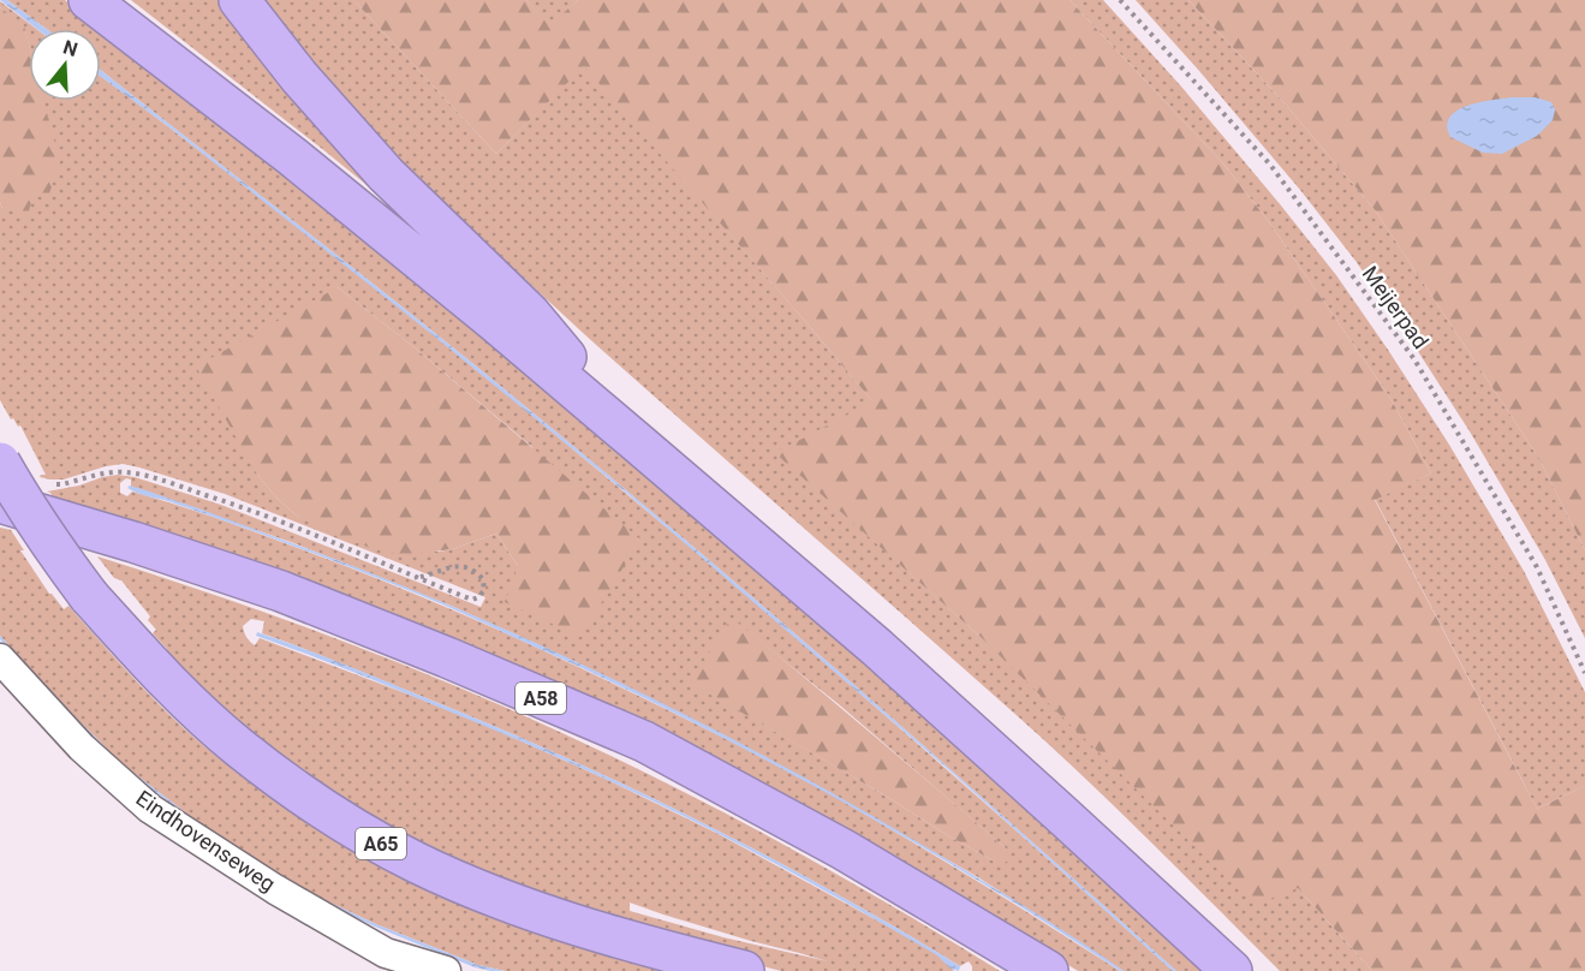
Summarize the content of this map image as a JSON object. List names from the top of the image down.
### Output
{
  "streets": {
    "highway": ["A58", "A65"],
    "street": ["Eindhovenseweg"],
    "path": ["Meijerpad"]
  },
  "north": "top"
}
